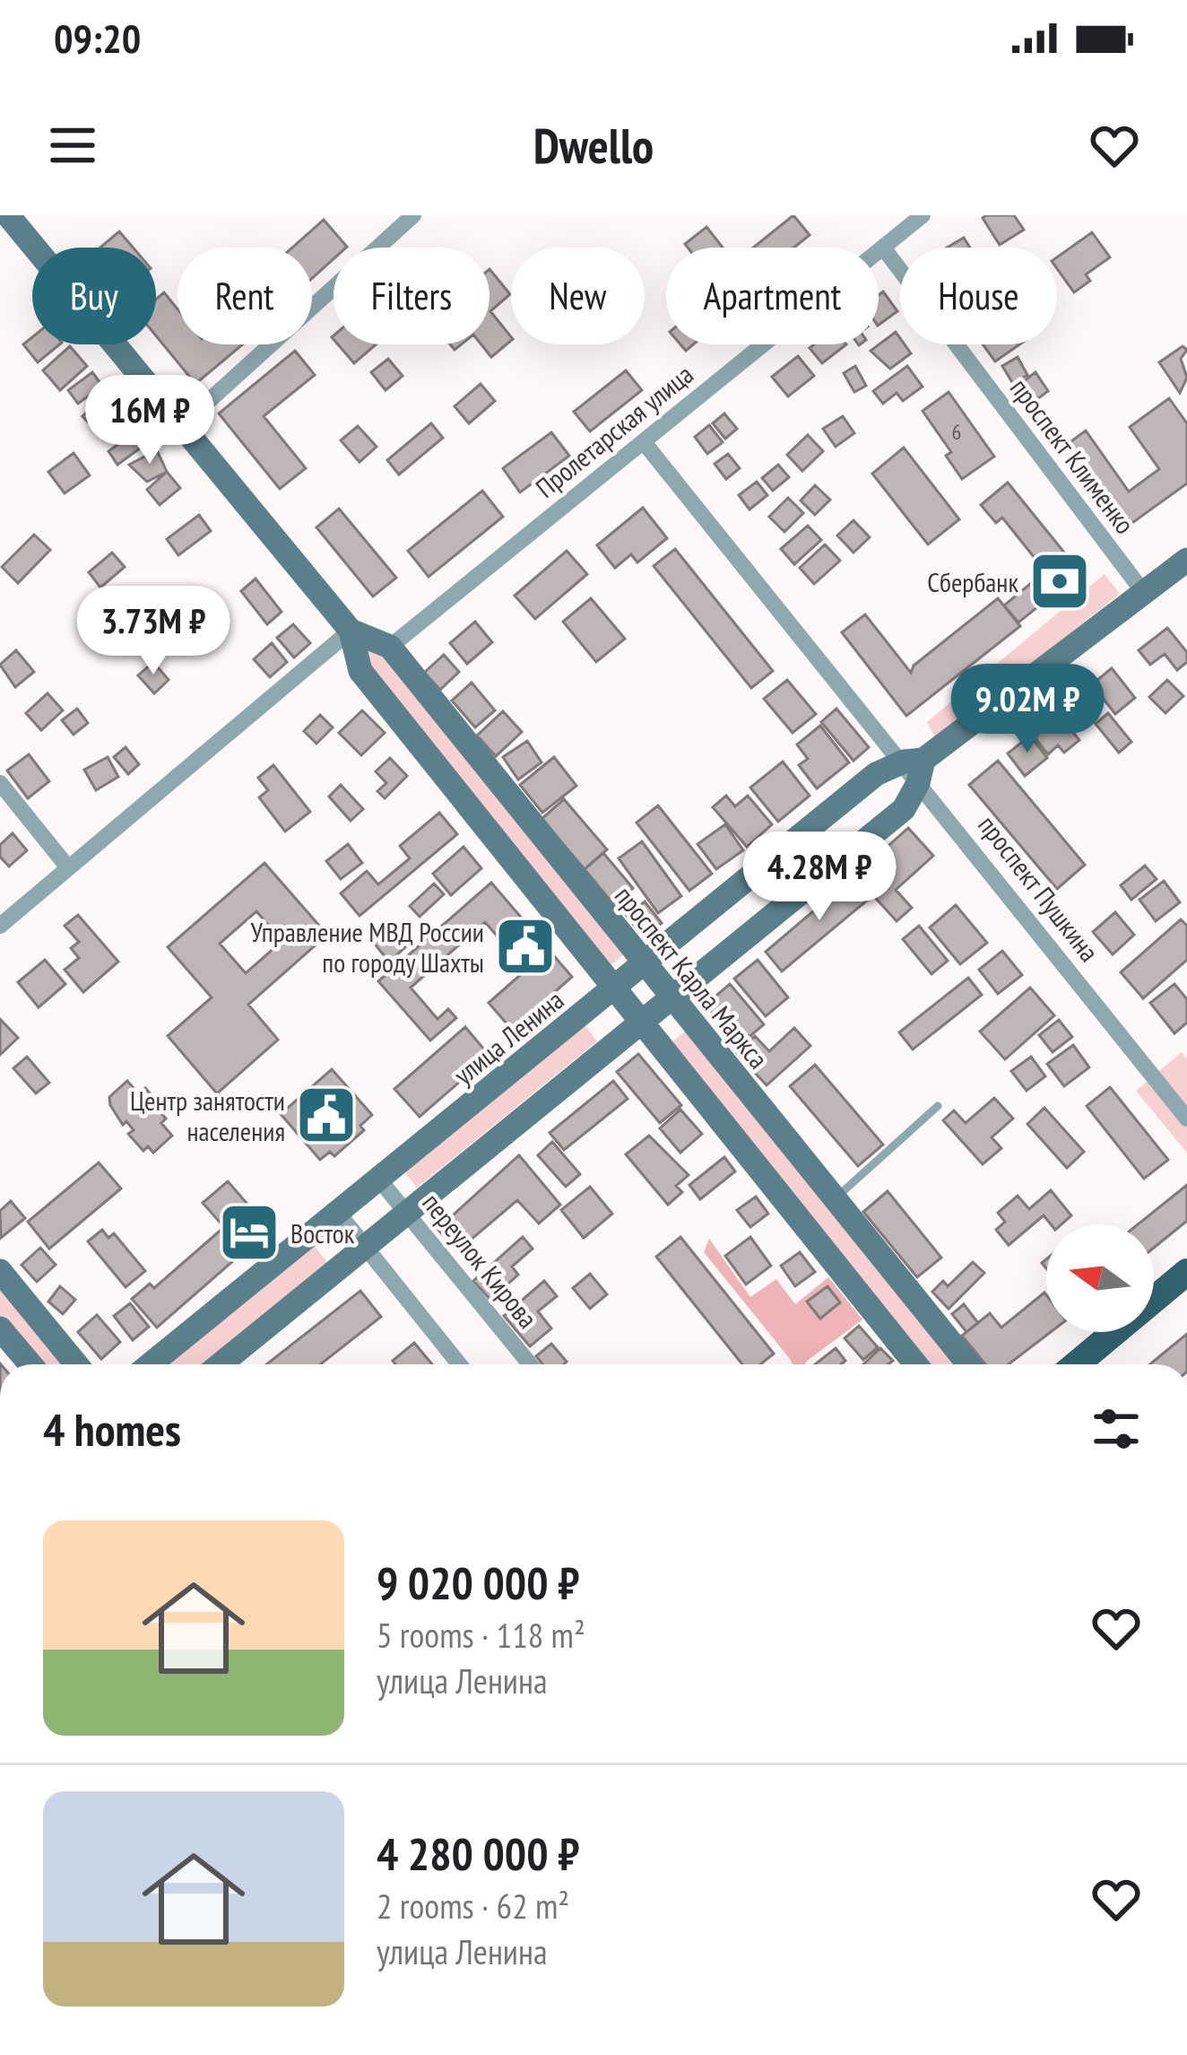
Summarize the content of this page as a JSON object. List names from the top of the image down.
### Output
{
  "streets": {
    "main road": ["проспект Карла Маркса", "улица Ленина"],
    "street": [
      "Пролетарская улица",
      "проспект Клименко",
      "проспект Пушкина",
      "переулок Кирова"
    ]
  },
  "crossings": [
    ["Пролетарская улица", "проспект Клименко"],
    ["Пролетарская улица", "проспект Пушкина"],
    ["Пролетарская улица", "проспект Карла Маркса"],
    ["проспект Клименко", "улица Ленина"],
    ["проспект Пушкина", "улица Ленина"],
    ["проспект Карла Маркса", "улица Ленина"],
    ["улица Ленина", "переулок Кирова"]
  ],
  "places": {
    "bank": ["Сбербанк"],
    "public building": ["Управление МВД России по городу Шахты", "Центр занятости населения"],
    "hotel": ["Восток"]
  },
  "house_numbers": ["6"],
  "north": "left",
  "page": {
    "status": "09:20",
    "header": "Dwello",
    "chip": [
      "Buy",
      "Rent",
      "Filters",
      "New",
      "Apartment",
      "House"
    ],
    "price": [
      "16M ₽",
      "3.73M ₽",
      "9.02M ₽",
      "4.28M ₽"
    ],
    "heading": "4 homes",
    "list": [
      {
        "name": "9 020 000 ₽",
        "note": "5 rooms · 118 m² · улица Ленина"
      },
      {
        "name": "4 280 000 ₽",
        "note": "2 rooms · 62 m² · улица Ленина"
      }
    ]
  }
}
